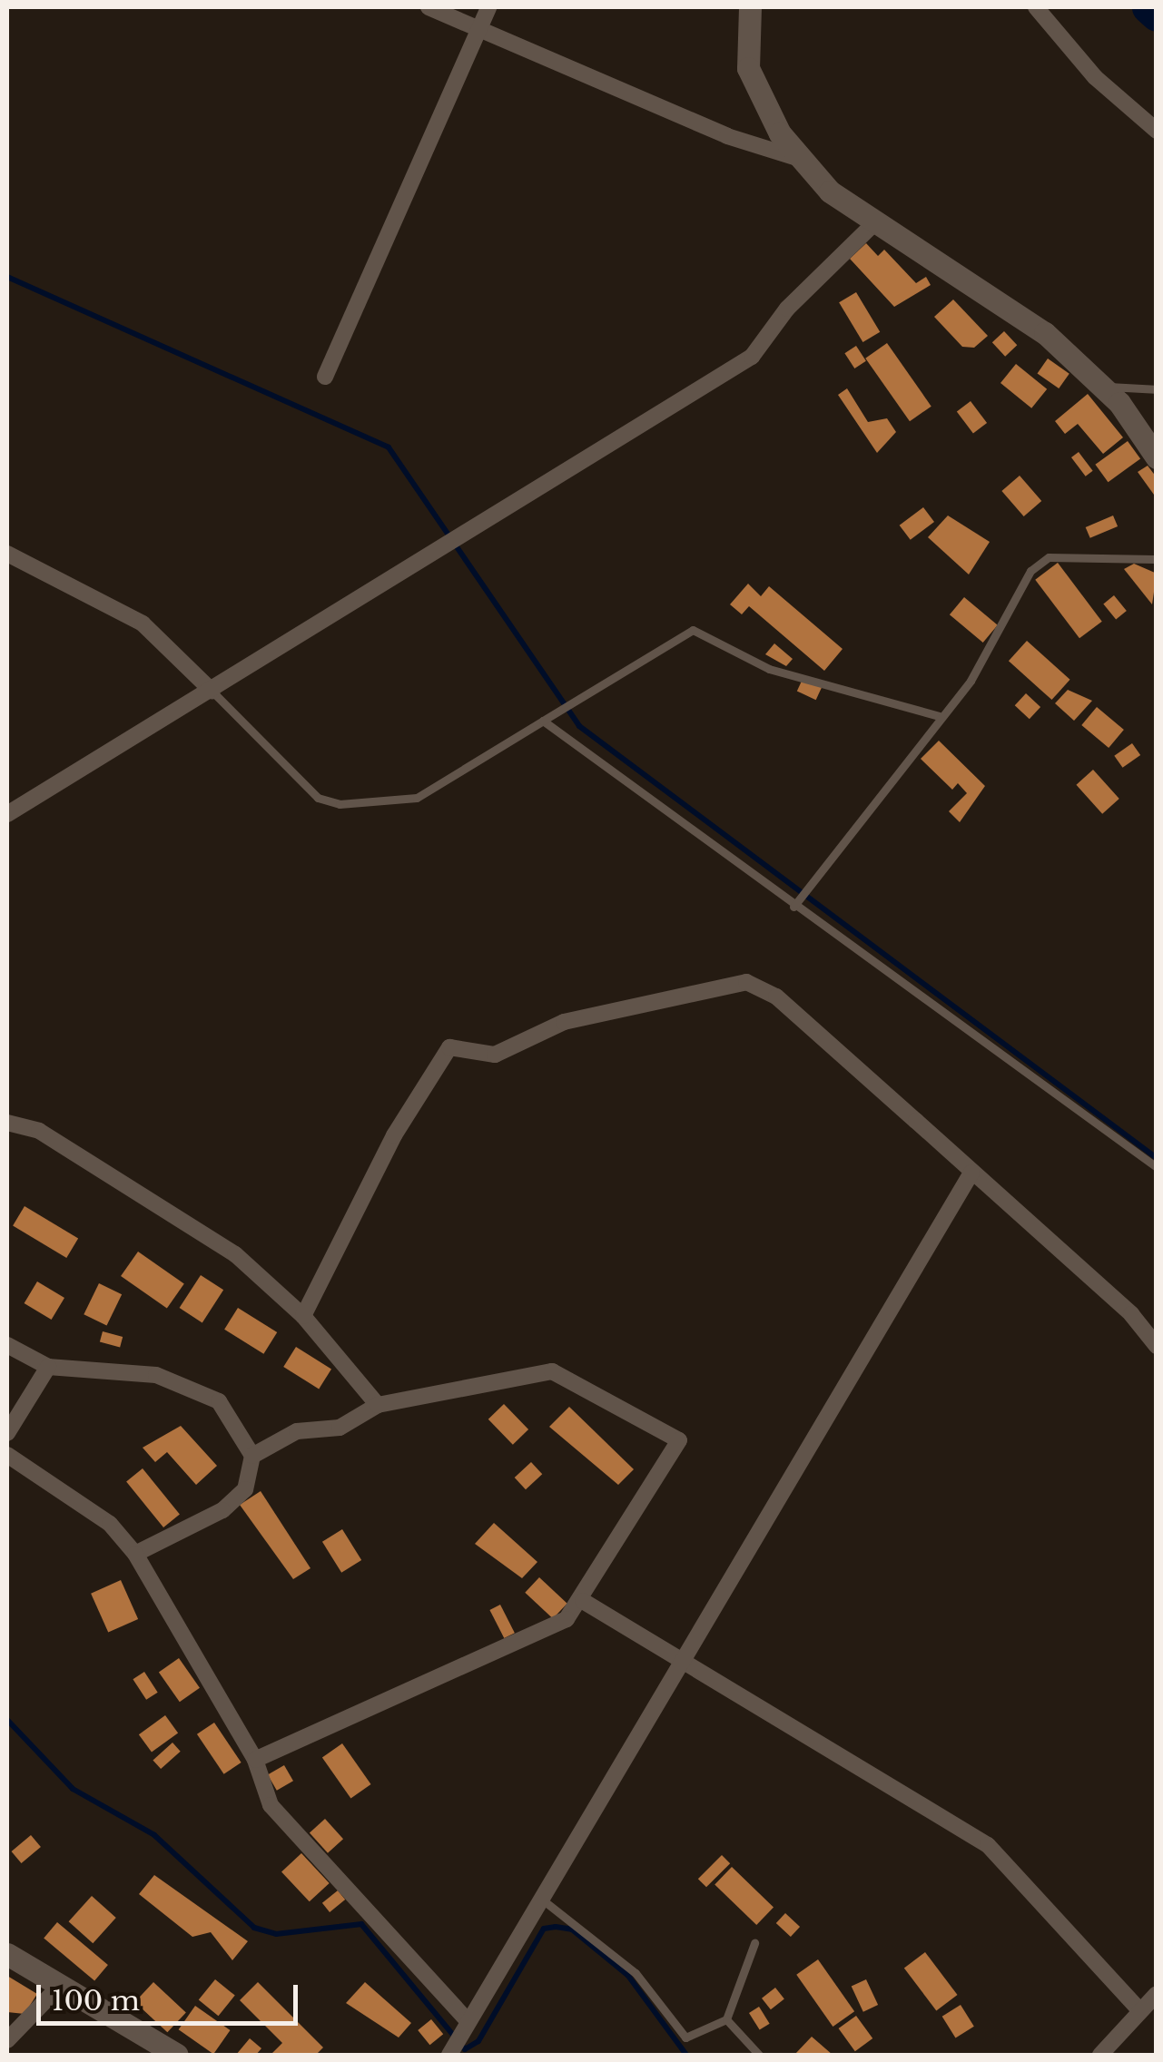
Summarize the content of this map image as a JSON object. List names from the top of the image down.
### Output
{
  "scale_bar": "100 m"
}
